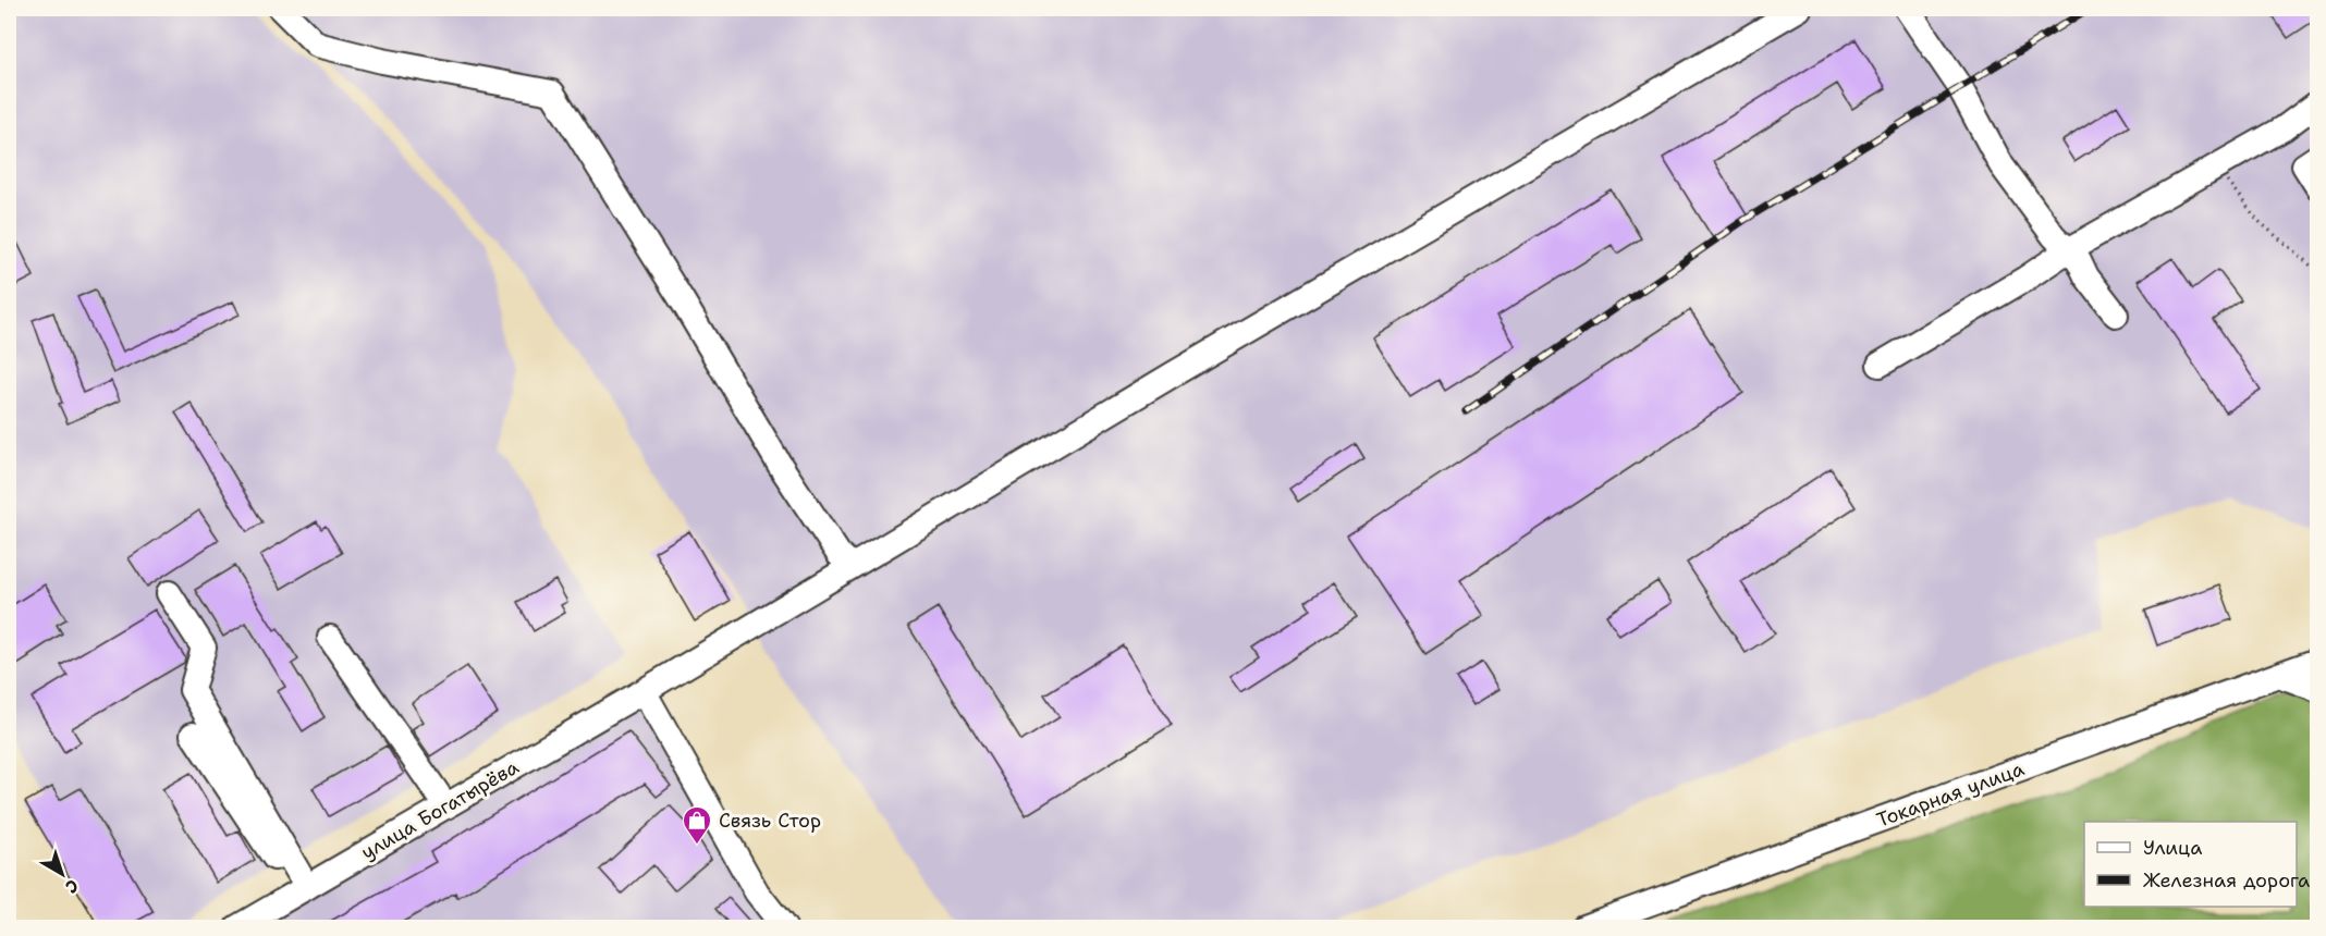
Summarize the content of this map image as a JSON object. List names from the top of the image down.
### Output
{
  "streets": {
    "street": ["Токарная улица", "улица Богатырёва"]
  },
  "places": {
    "shop": ["Связь Стор"]
  },
  "legend": ["Улица", "Железная дорога"],
  "north": "bottom right"
}
